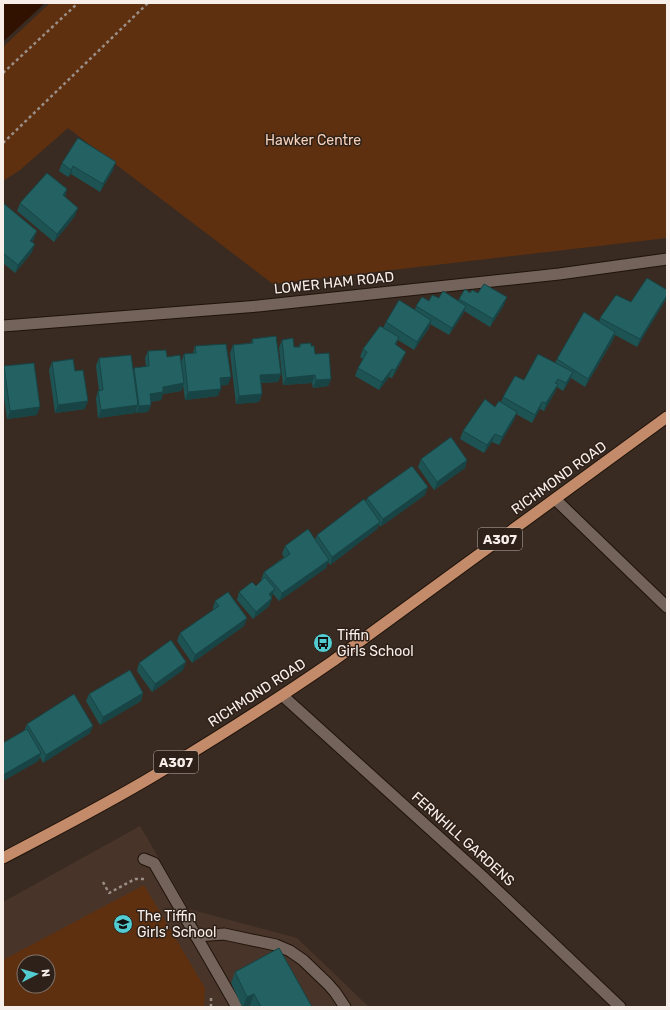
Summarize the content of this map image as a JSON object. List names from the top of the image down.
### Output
{
  "streets": {
    "main road": ["RICHMOND ROAD", "A307"],
    "street": ["LOWER HAM ROAD", "FERNHILL GARDENS"]
  },
  "crossings": [
    ["RICHMOND ROAD", "FERNHILL GARDENS"]
  ],
  "parks": ["Hawker Centre"],
  "places": {
    "bus stop": ["Tiffin Girls School"],
    "school or university": ["The Tiffin Girls' School"]
  },
  "north": "right"
}
